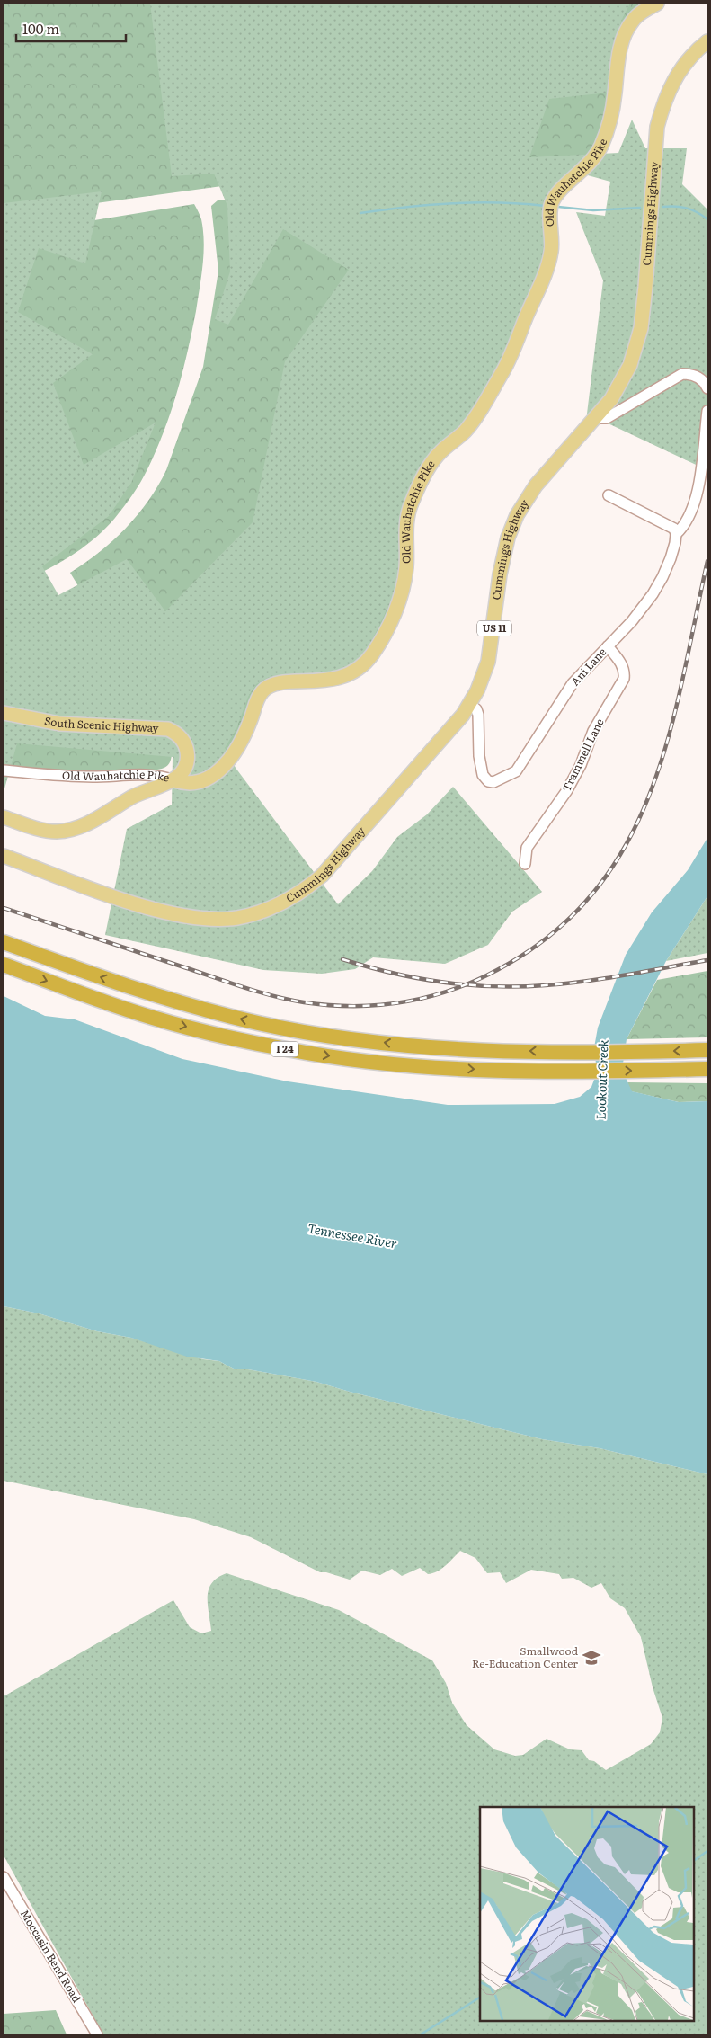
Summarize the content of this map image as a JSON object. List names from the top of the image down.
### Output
{
  "streets": {
    "highway": ["I 24"],
    "main road": [
      "Old Wauhatchie Pike",
      "Cummings Highway",
      "US 11",
      "South Scenic Highway"
    ],
    "street": ["Ani Lane", "Trammell Lane", "Moccasin Bend Road"]
  },
  "crossings": [
    ["Old Wauhatchie Pike", "South Scenic Highway"],
    ["Cummings Highway", "Ani Lane"],
    ["Ani Lane", "Trammell Lane"]
  ],
  "water": ["Lookout Creek", "Tennessee River"],
  "places": {
    "school or university": ["Smallwood Re-Education Center"]
  },
  "scale_bar": "100 m"
}
